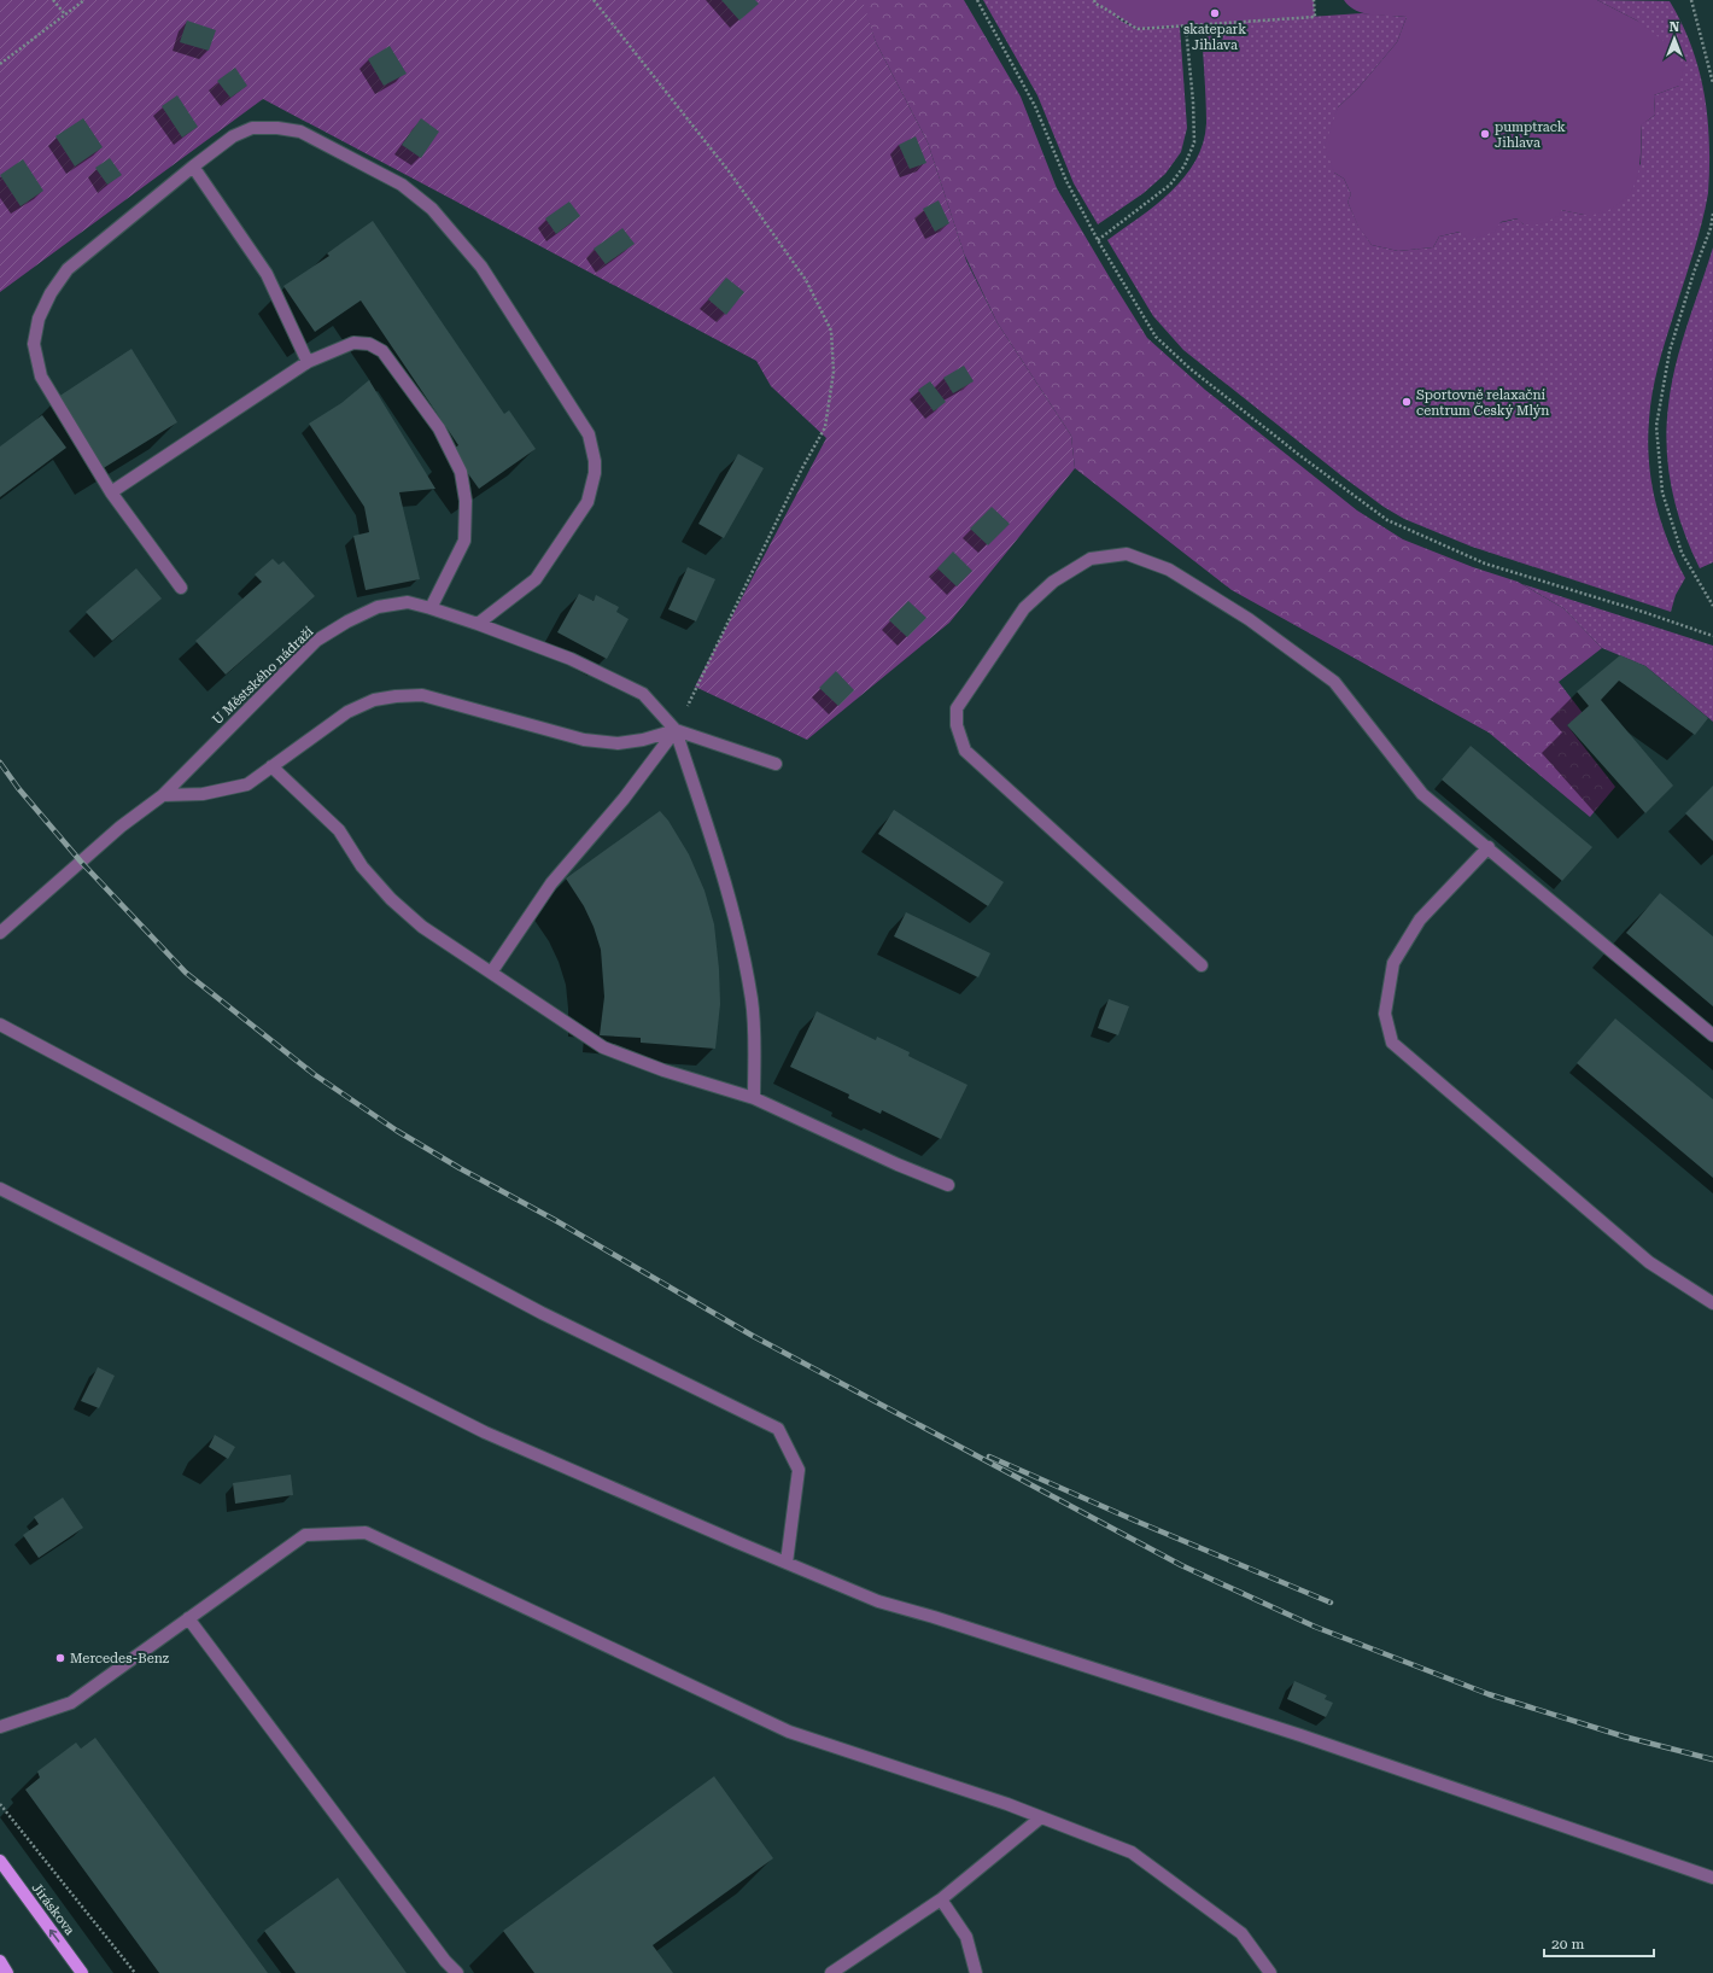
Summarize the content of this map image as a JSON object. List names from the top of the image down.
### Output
{
  "streets": {
    "main road": ["Jiráskova"],
    "street": ["U Městského nádraží"]
  },
  "one_way": ["Jiráskova"],
  "places": [
    "skatepark Jihlava",
    "pumptrack Jihlava",
    "Sportovně relaxační centrum Český Mlýn",
    "Mercedes-Benz"
  ],
  "scale_bar": "20 m",
  "north": "top"
}
